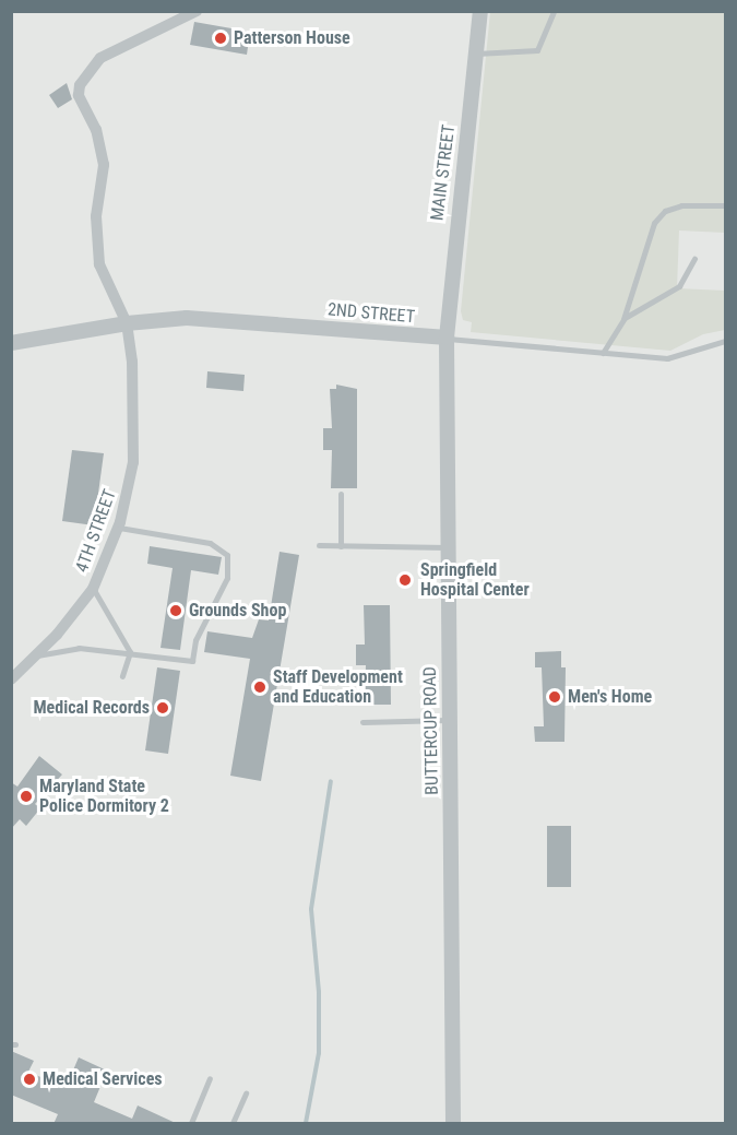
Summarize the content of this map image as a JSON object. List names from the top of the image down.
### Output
{
  "streets": {
    "street": [
      "MAIN STREET",
      "2ND STREET",
      "4TH STREET",
      "BUTTERCUP ROAD"
    ]
  },
  "crossings": [
    ["MAIN STREET", "2ND STREET"],
    ["MAIN STREET", "BUTTERCUP ROAD"],
    ["2ND STREET", "4TH STREET"],
    ["2ND STREET", "BUTTERCUP ROAD"]
  ],
  "places": [
    "Patterson House",
    "Springfield Hospital Center",
    "Grounds Shop",
    "Staff Development and Education",
    "Men's Home",
    "Medical Records",
    "Maryland State Police Dormitory 2",
    "Medical Services"
  ]
}
